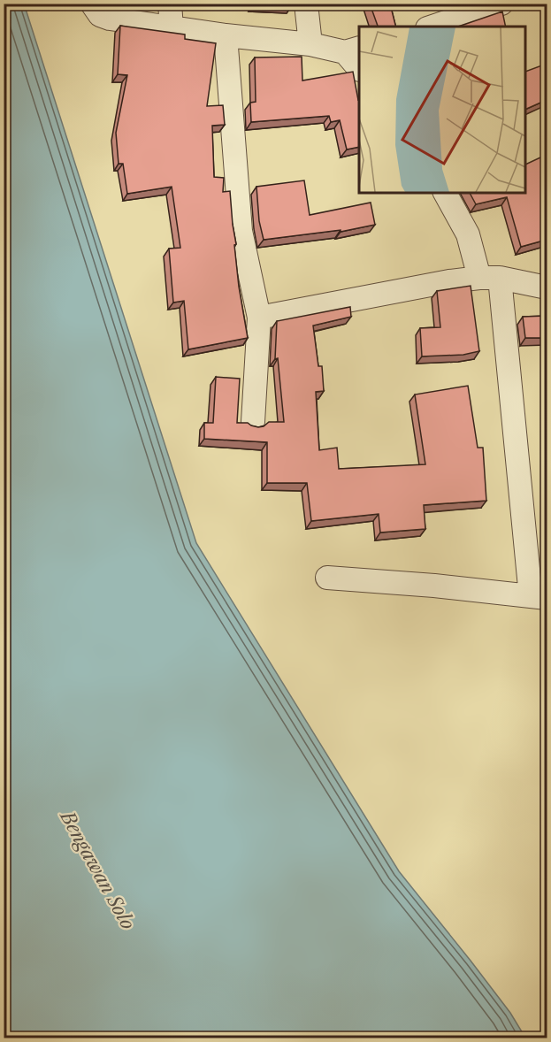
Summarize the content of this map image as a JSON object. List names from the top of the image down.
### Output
{
  "water": ["Bengawan Solo"]
}
